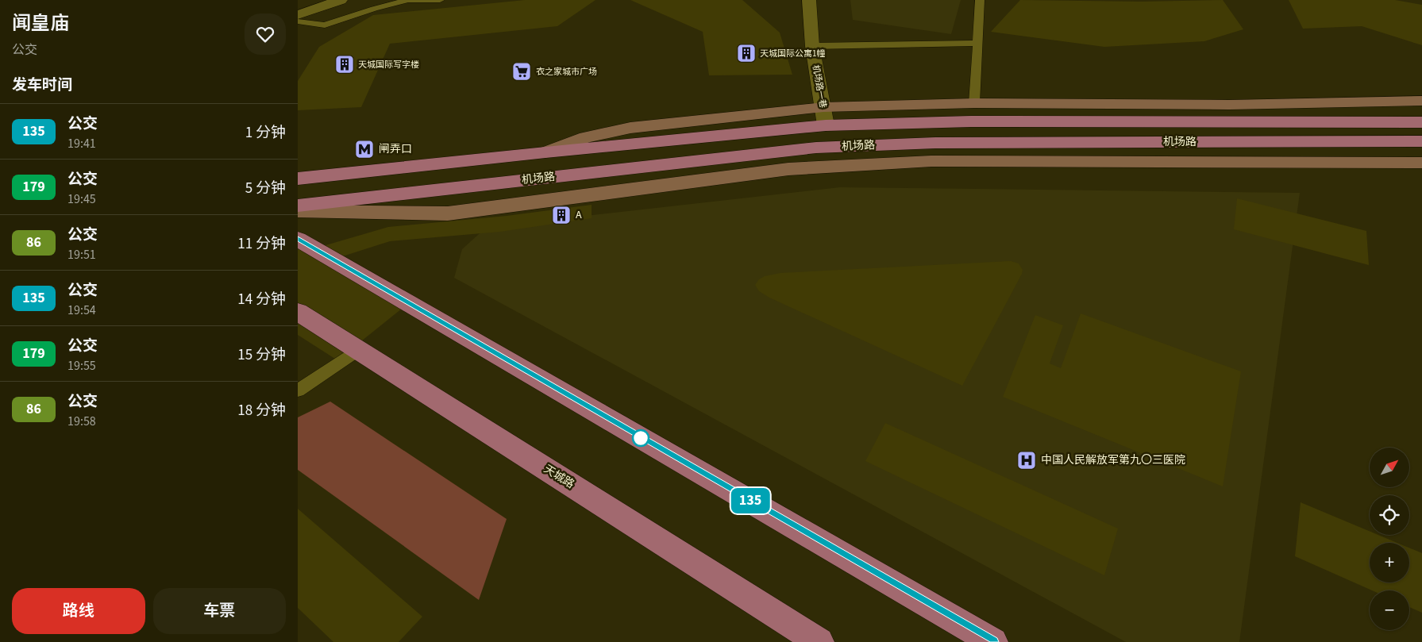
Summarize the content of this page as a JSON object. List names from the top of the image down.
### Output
{
  "streets": {
    "main road": ["机场路", "天城路"],
    "street": ["机场路一巷"]
  },
  "crossings": [
    ["机场路一巷", "机场路"]
  ],
  "places": {
    "building": ["天城国际公寓1幢", "天城国际写字楼", "A"],
    "supermarket": ["衣之家城市广场"],
    "metro station": ["闸弄口"],
    "hospital": ["中国人民解放军第九〇三医院"]
  },
  "lines": ["bus line 135"],
  "north": "top right",
  "page": {
    "heading": [
      ["闻皇庙", "公交"],
      "发车时间"
    ],
    "on_map": "135",
    "list": [
      {
        "mark": "135",
        "name": "公交",
        "note": "19:41",
        "value": "1 分钟"
      },
      {
        "mark": "179",
        "name": "公交",
        "note": "19:45",
        "value": "5 分钟"
      },
      {
        "mark": "86",
        "name": "公交",
        "note": "19:51",
        "value": "11 分钟"
      },
      {
        "mark": "135",
        "name": "公交",
        "note": "19:54",
        "value": "14 分钟"
      },
      {
        "mark": "179",
        "name": "公交",
        "note": "19:55",
        "value": "15 分钟"
      },
      {
        "mark": "86",
        "name": "公交",
        "note": "19:58",
        "value": "18 分钟"
      }
    ],
    "map_buttons": ["+", "−"],
    "buttons": ["路线", "车票"]
  }
}
